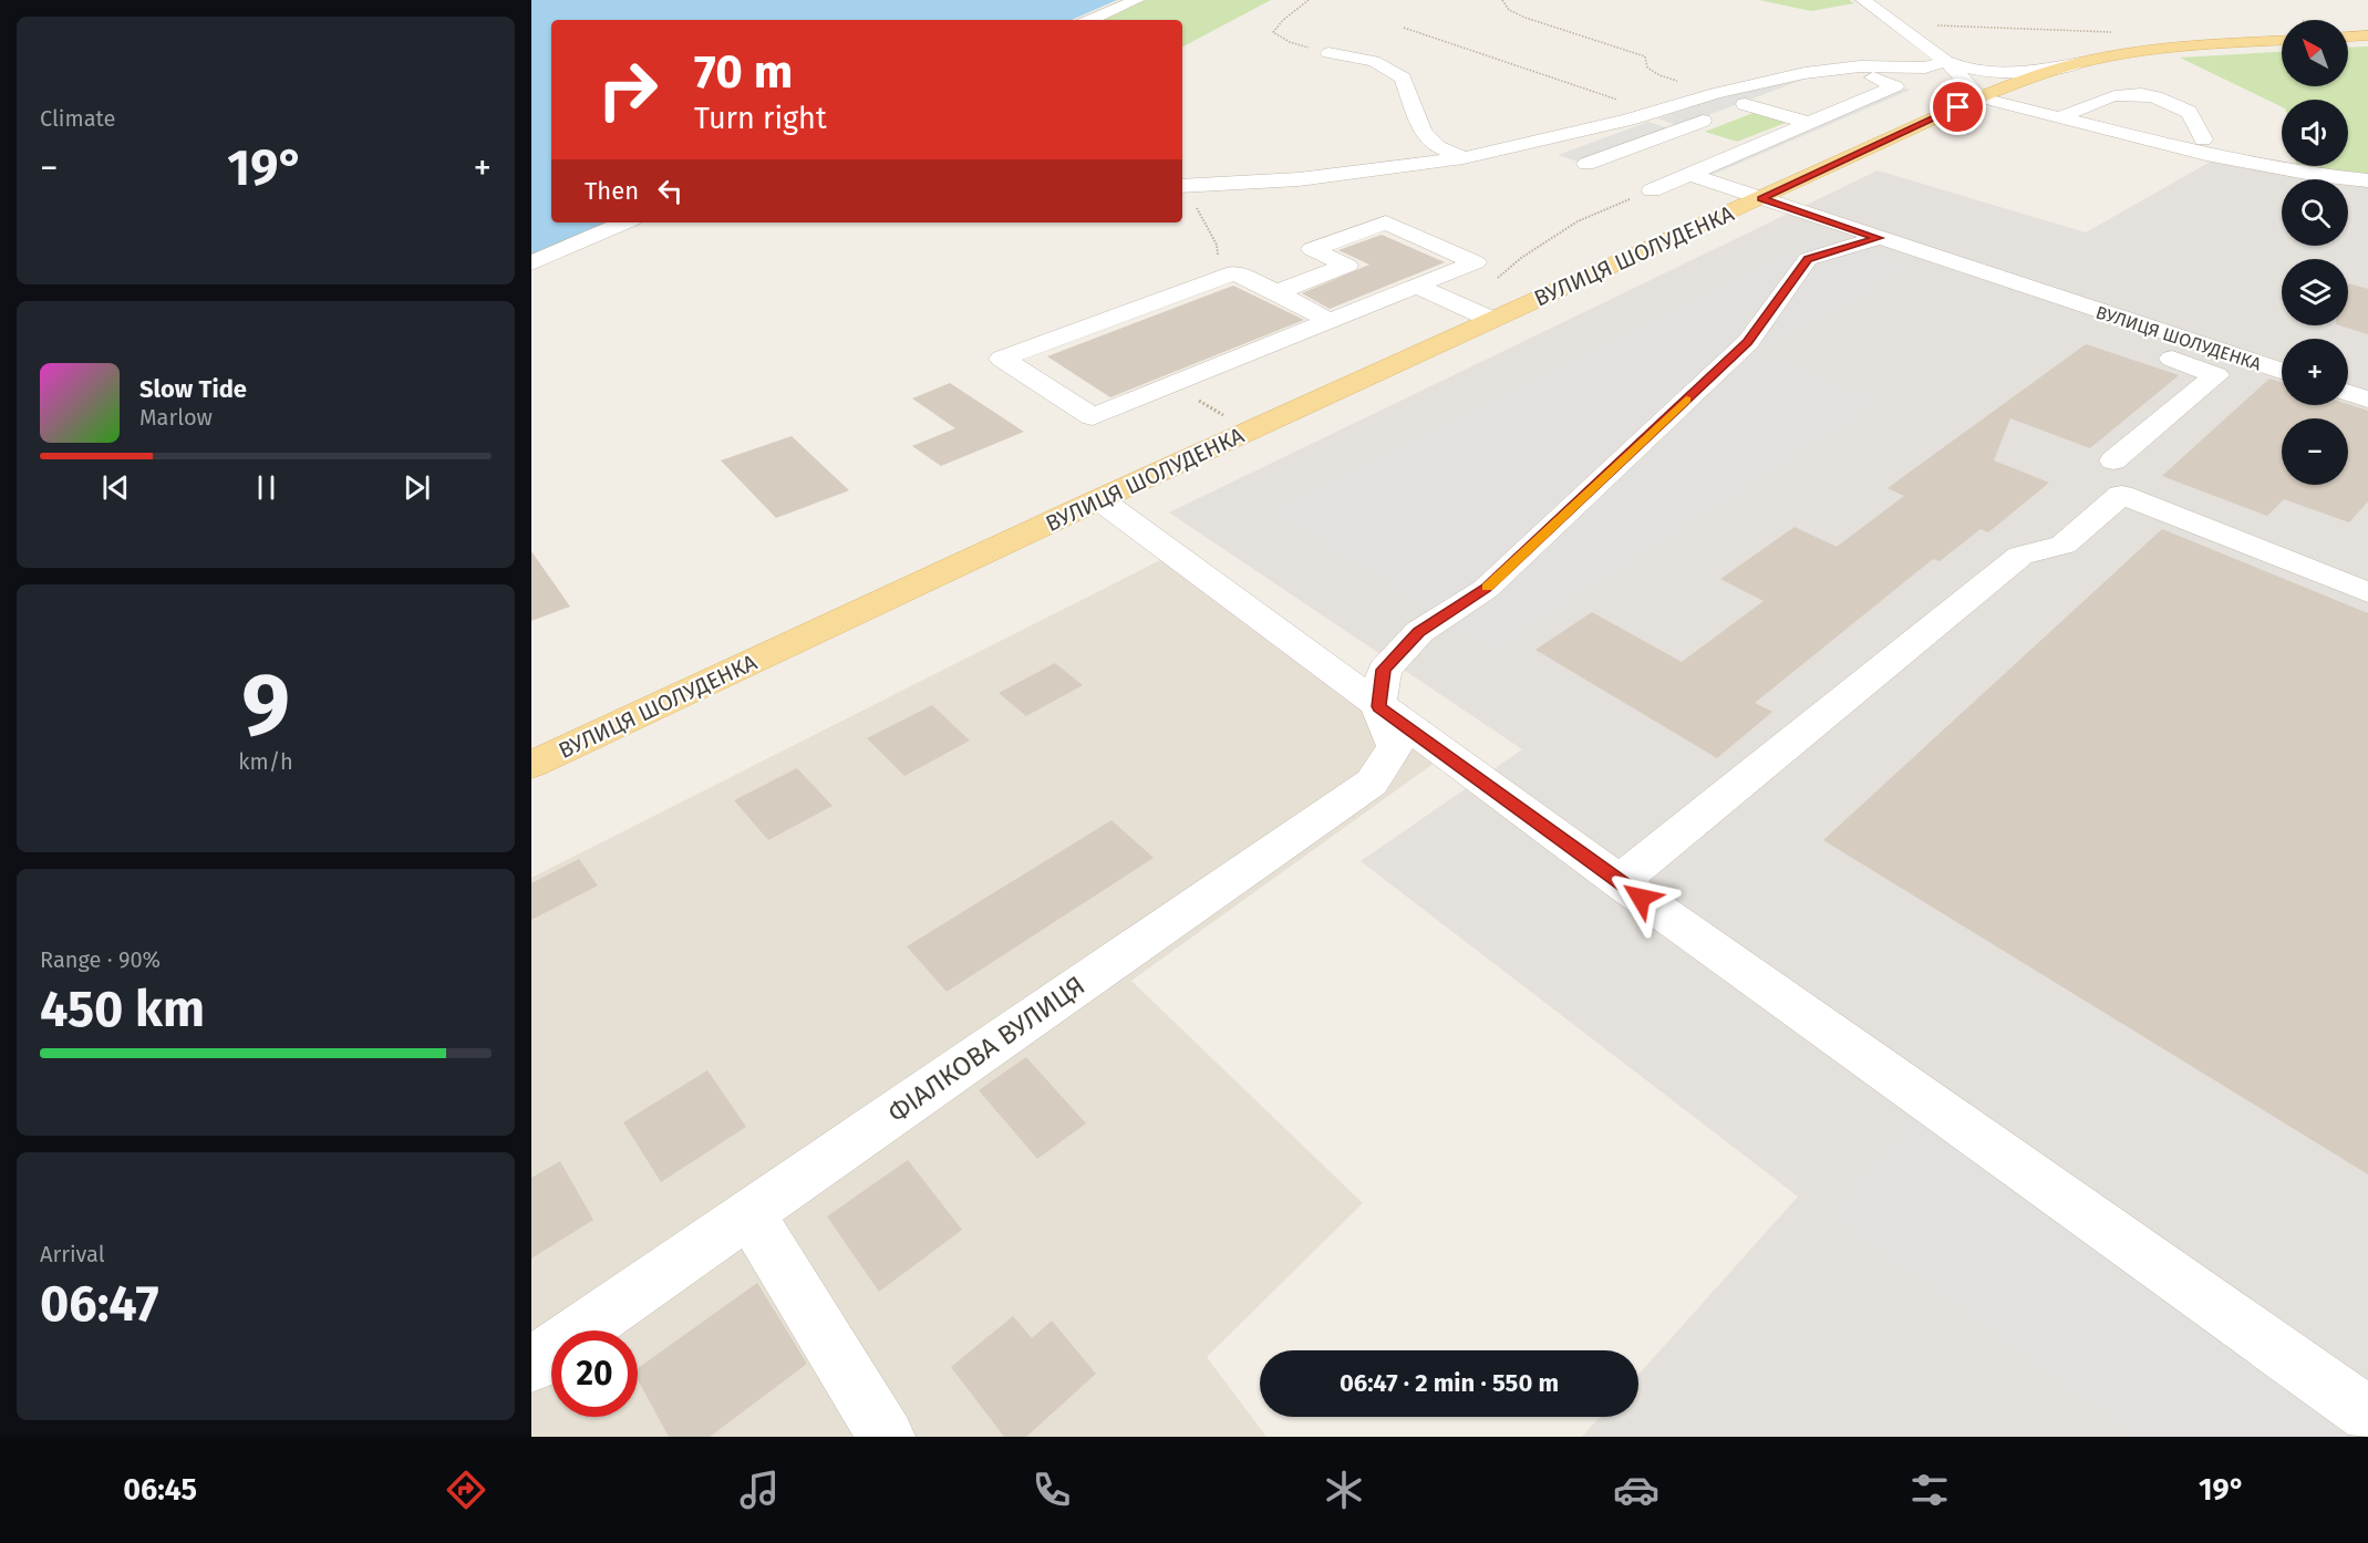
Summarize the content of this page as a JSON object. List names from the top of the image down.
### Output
{
  "streets": {
    "main road": ["ВУЛИЦЯ ШОЛУДЕНКА"],
    "street": ["ФІАЛКОВА ВУЛИЦЯ"]
  },
  "north": "top left",
  "page": {
    "tile": [
      "Climate",
      ["9", "km/h"],
      ["Range · 90%", "450 km"],
      ["Arrival", "06:47"]
    ],
    "map_buttons": ["+", "−"],
    "turn": ["70 m", "Turn right"],
    "heat": ["−", "19°", "+"],
    "then": "Then",
    "song": ["Slow Tide", "Marlow"],
    "limit": "20",
    "trip": "06:47 · 2 min · 550 m",
    "tabs": ["06:45", "19°"]
  }
}
